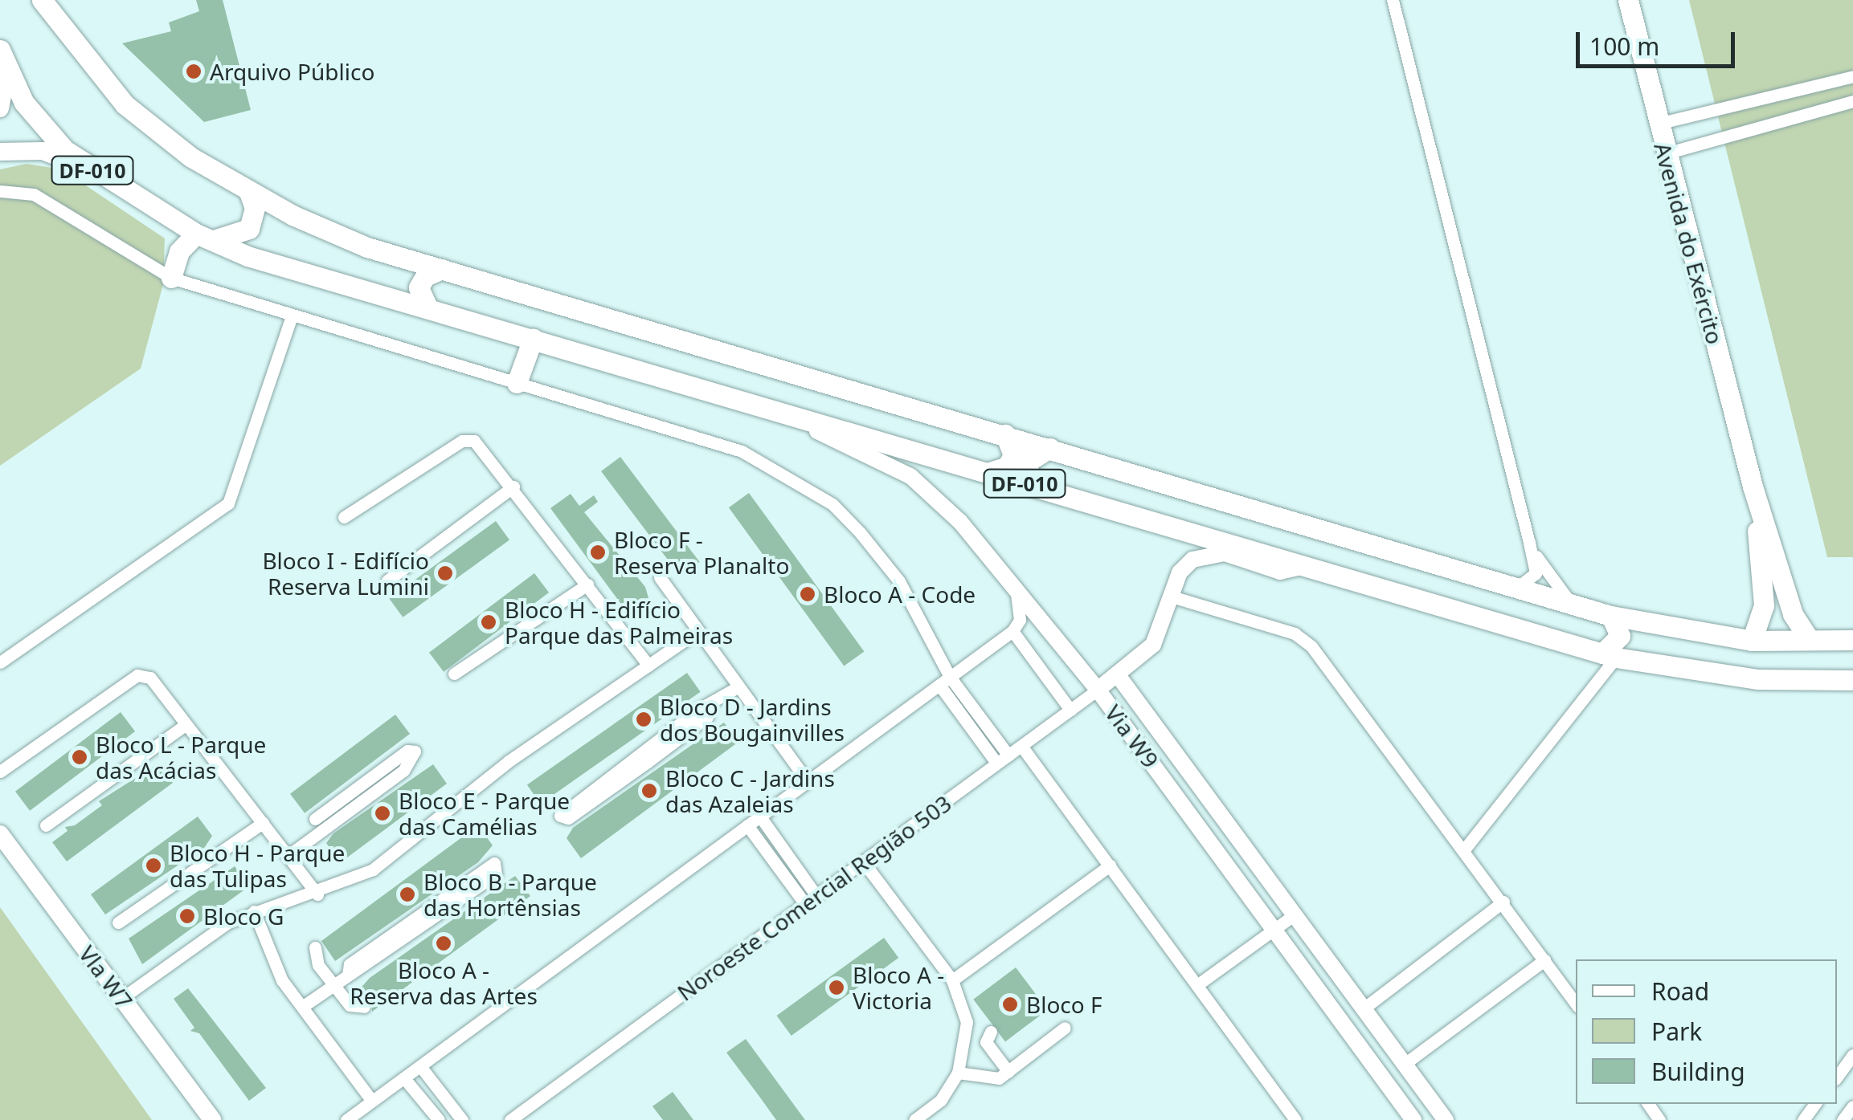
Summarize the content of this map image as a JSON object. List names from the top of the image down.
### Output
{
  "streets": {
    "main road": ["DF-010", "Avenida do Exército", "Vla W7"],
    "street": ["Via W9", "Noroeste Comercial Região 503"]
  },
  "crossings": [
    ["DF-010", "Avenida do Exército"],
    ["DF-010", "Via W9"],
    ["DF-010", "Noroeste Comercial Região 503"],
    ["Via W9", "Noroeste Comercial Região 503"]
  ],
  "places": [
    "Arquivo Público",
    "Bloco F - Reserva Planalto",
    "Bloco I - Edifício Reserva Lumini",
    "Bloco A - Code",
    "Bloco H - Edifício Parque das Palmeiras",
    "Bloco D - Jardins dos Bougainvilles",
    "Bloco L - Parque das Acácias",
    "Bloco C - Jardins das Azaleias",
    "Bloco E - Parque das Camélias",
    "Bloco H - Parque das Tulipas",
    "Bloco B - Parque das Hortênsias",
    "Bloco G",
    "Bloco A - Reserva das Artes",
    "Bloco A - Victoria",
    "Bloco F"
  ],
  "legend": ["Road", "Park", "Building"],
  "scale_bar": "100 m"
}
